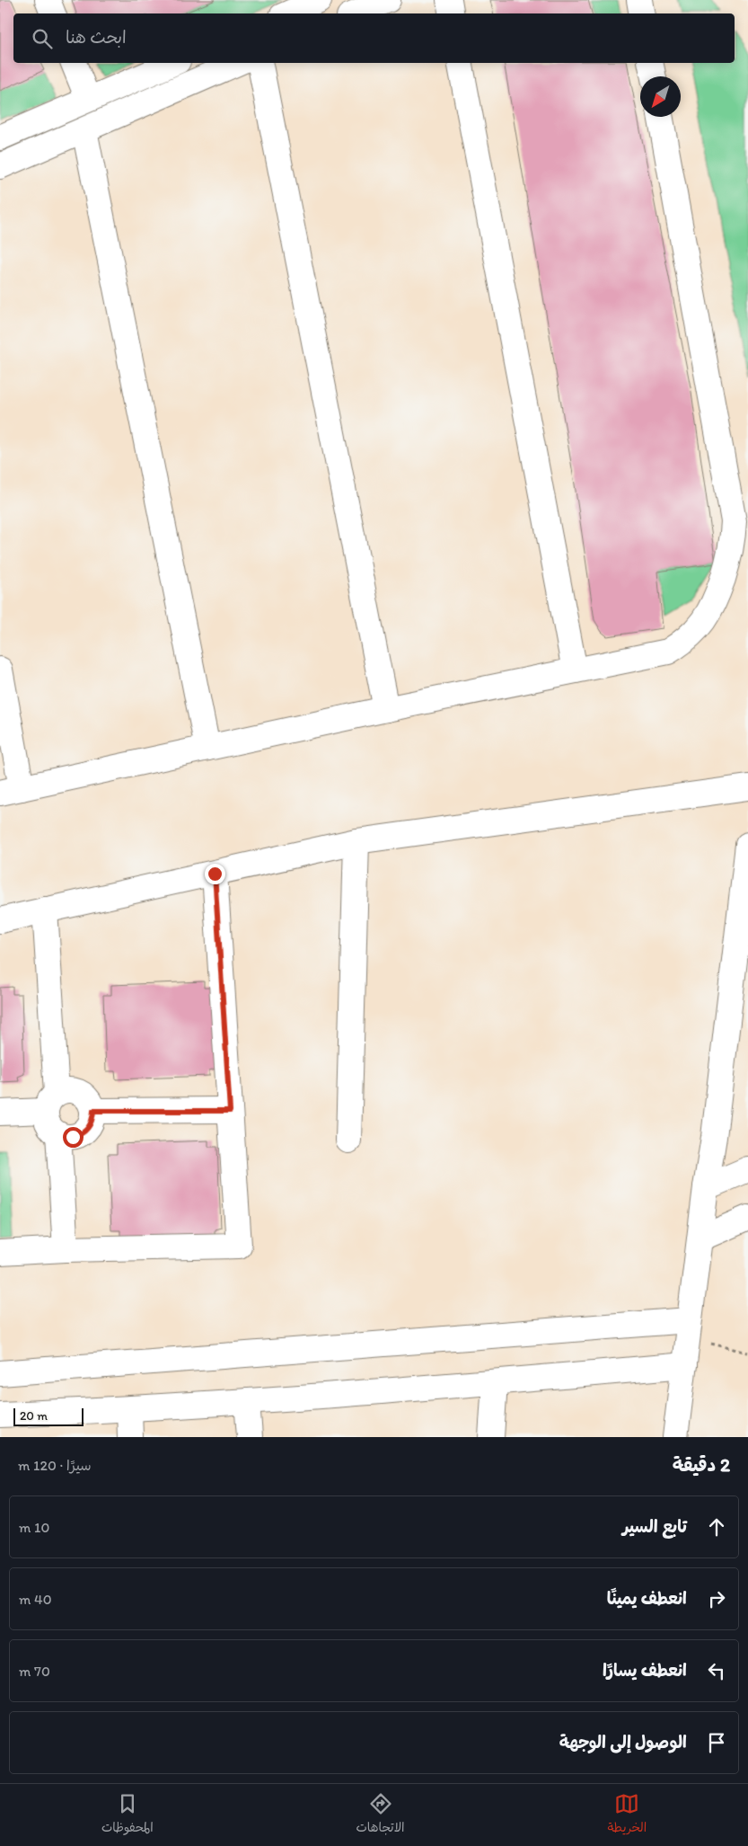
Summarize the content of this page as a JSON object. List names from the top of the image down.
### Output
{
  "scale_bar": "20 m",
  "north": "bottom left",
  "page": {
    "search": "ابحث هنا",
    "scale": "20 m",
    "heading": ["2 دقيقة", "سيرًا · 120 m"],
    "list": [
      ["تابع السير", "10 m"],
      ["انعطف يمينًا", "40 m"],
      ["انعطف يسارًا", "70 m"],
      "الوصول إلى الوجهة"
    ],
    "nav": ["الخريطة", "الاتجاهات", "المحفوظات"]
  }
}
